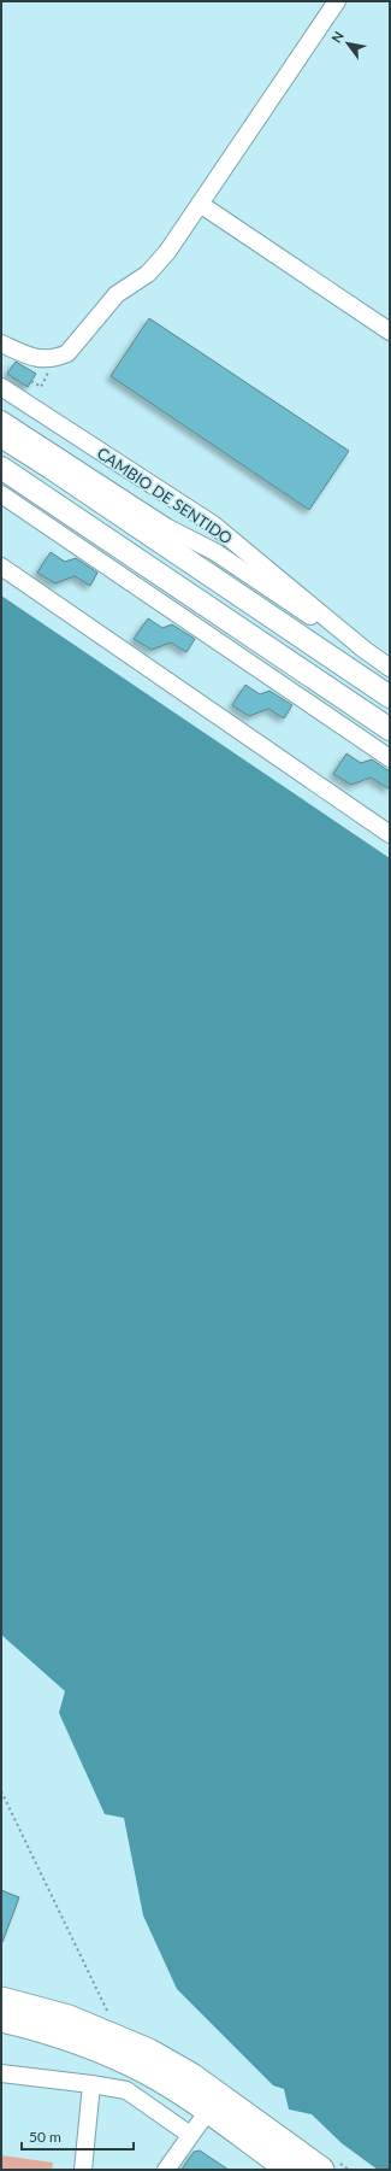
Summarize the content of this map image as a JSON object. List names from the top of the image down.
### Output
{
  "streets": {
    "street": ["CAMBIO DE SENTIDO"]
  },
  "scale_bar": "50 m",
  "north": "top left"
}
